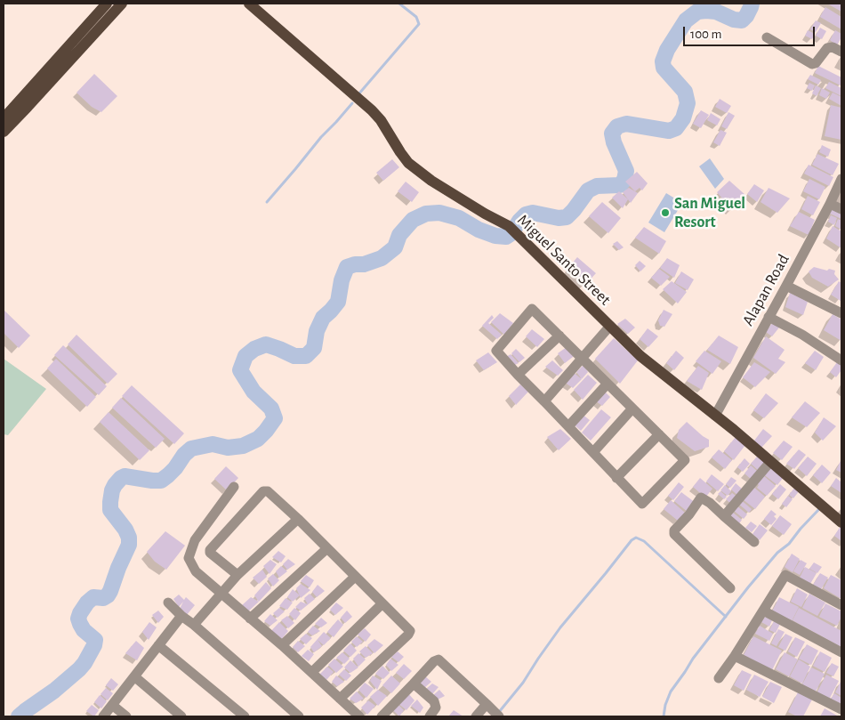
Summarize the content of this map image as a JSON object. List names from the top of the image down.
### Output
{
  "streets": {
    "main road": ["Miguel Santo Street"],
    "street": ["Alapan Road"]
  },
  "crossings": [
    ["Miguel Santo Street", "Alapan Road"]
  ],
  "places": ["San Miguel Resort"],
  "scale_bar": "100 m"
}
